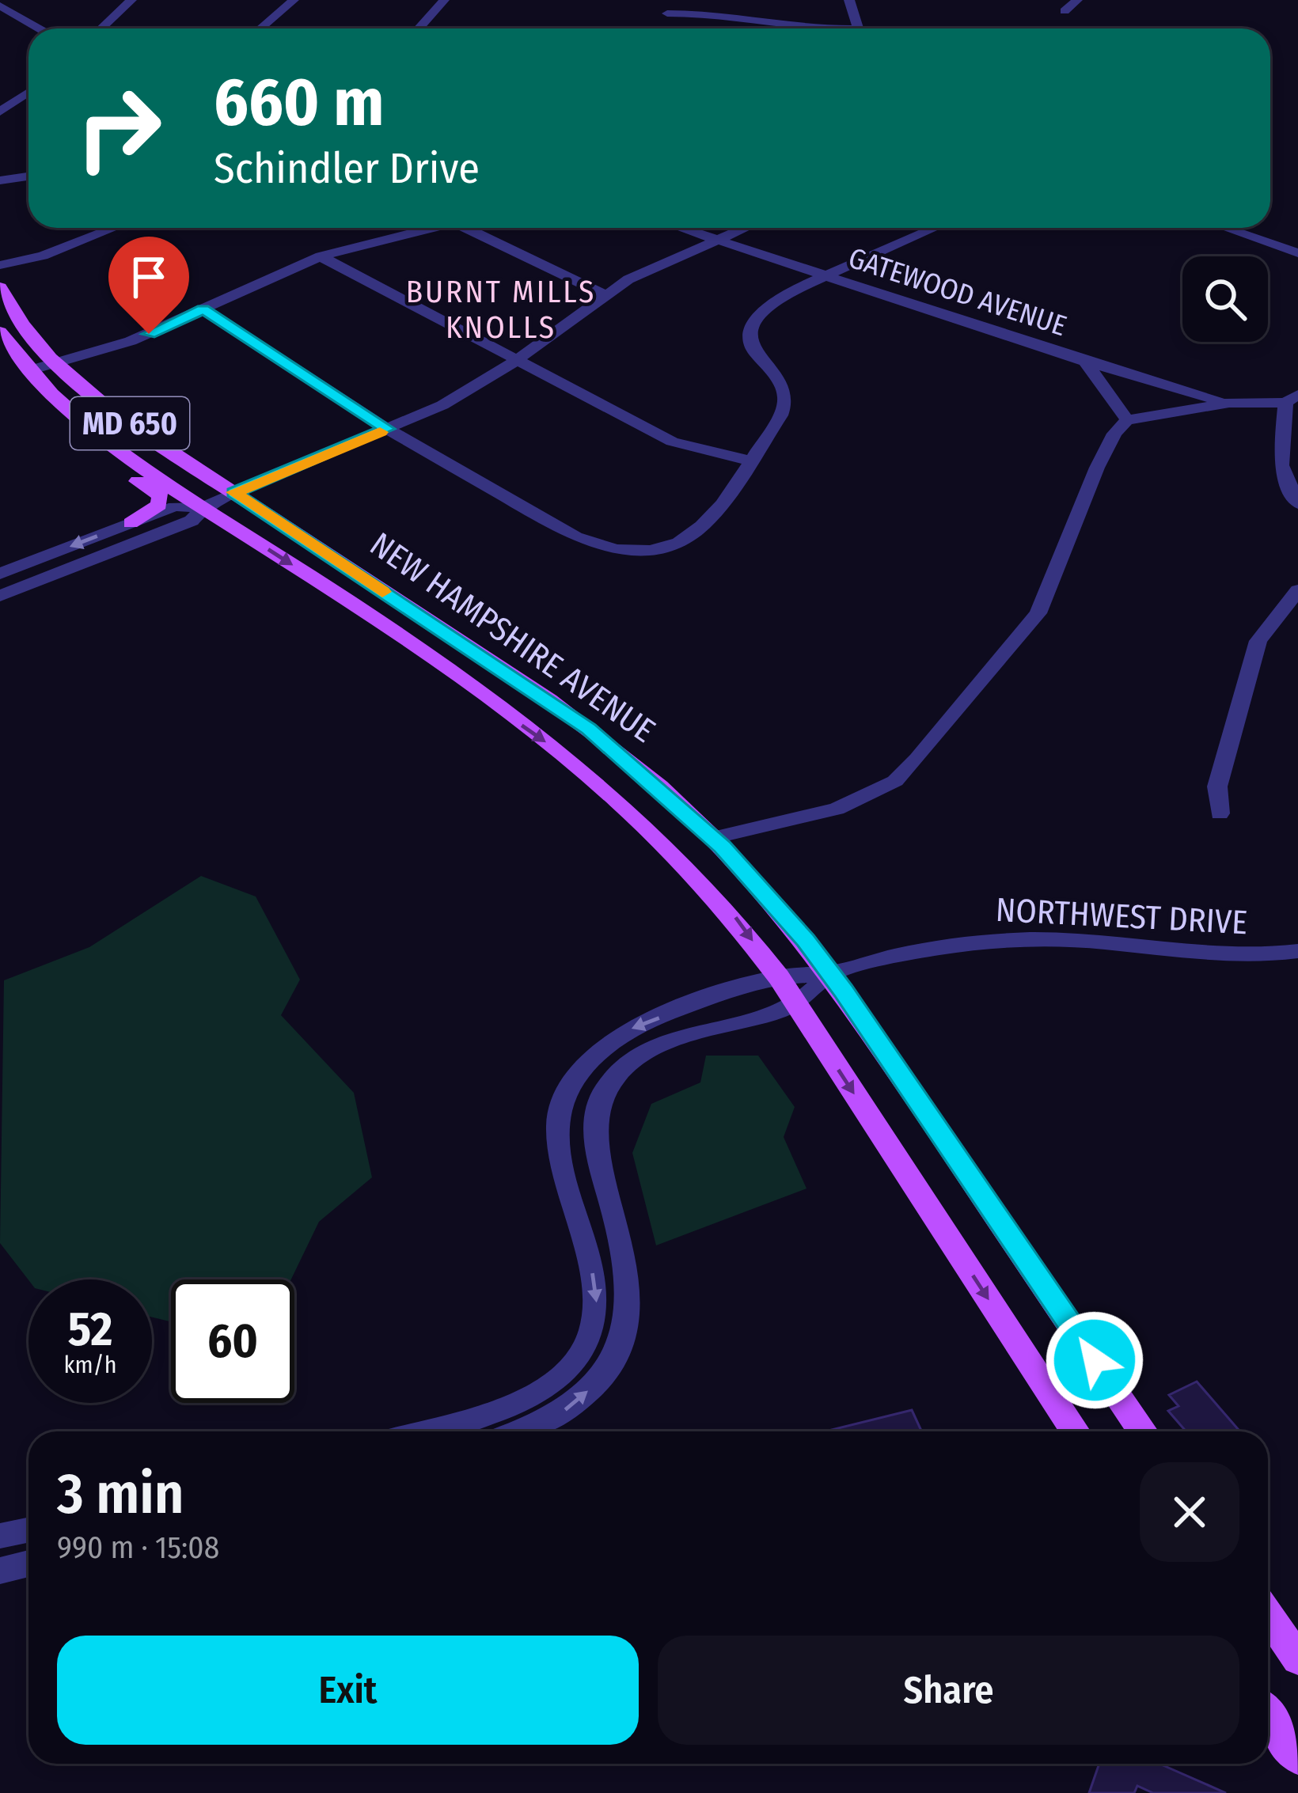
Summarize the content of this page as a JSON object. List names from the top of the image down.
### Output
{
  "streets": {
    "main road": ["MD 650", "NEW HAMPSHIRE AVENUE"],
    "street": ["GATEWOOD AVENUE", "NORTHWEST DRIVE"]
  },
  "crossings": [
    ["NEW HAMPSHIRE AVENUE", "NORTHWEST DRIVE"]
  ],
  "one_way": ["NORTHWEST DRIVE"],
  "districts": ["BURNT MILLS KNOLLS"],
  "page": {
    "turn": ["660 m", "Schindler Drive"],
    "speed": "52 km/h",
    "limit": "60",
    "heading": ["3 min", "990 m · 15:08"],
    "buttons": ["Exit", "Share"]
  }
}
